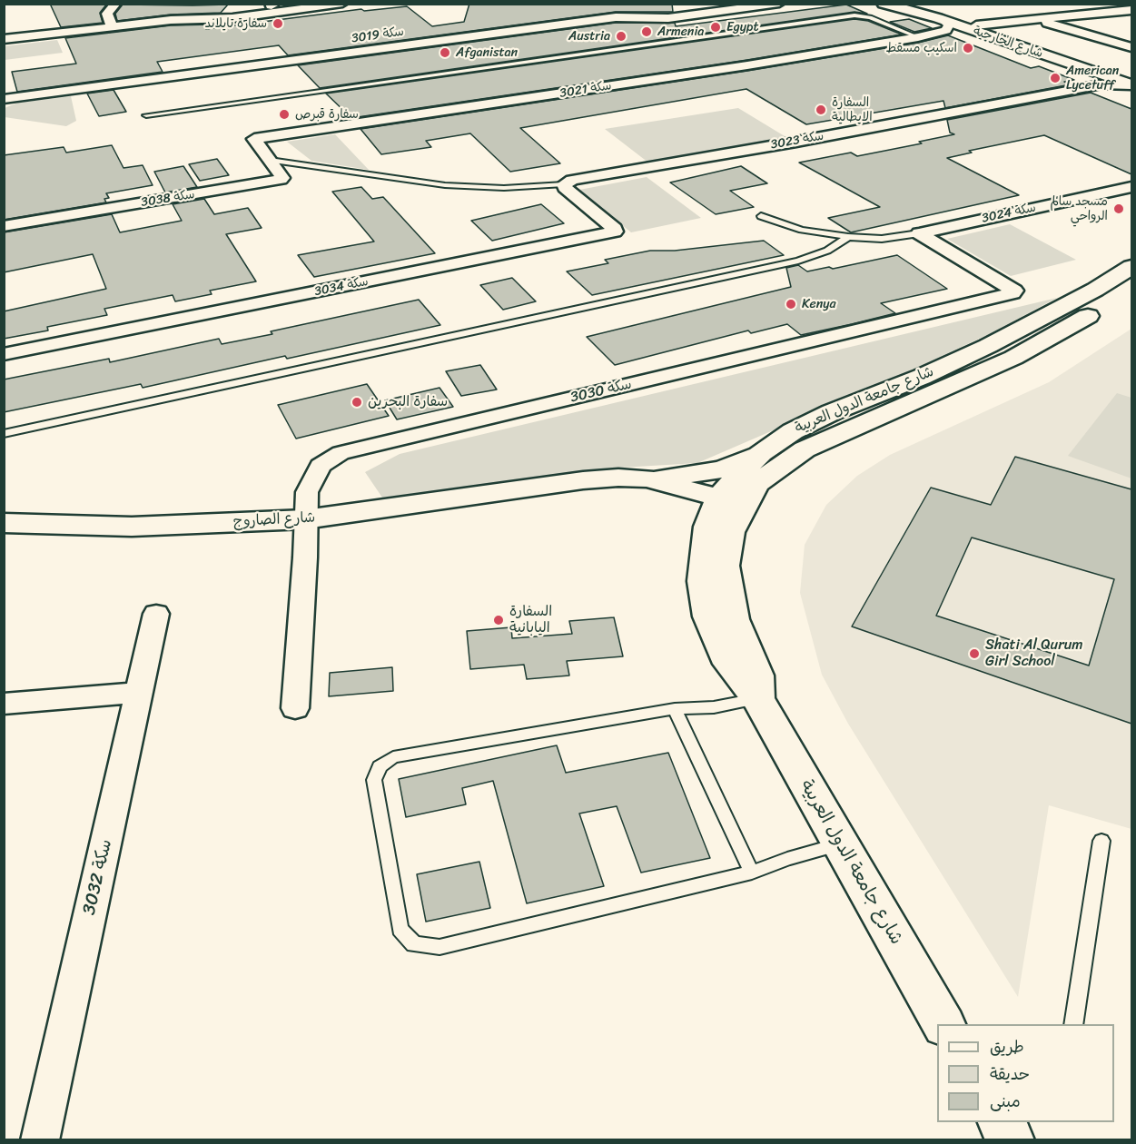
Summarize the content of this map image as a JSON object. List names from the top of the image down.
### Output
{
  "streets": {
    "main road": ["شارع الخارجية", "شارع جامعة الدول العربية", "شارع الصاروج"],
    "street": [
      "سكة 3019",
      "سكة 3021",
      "سكة 3023",
      "سكة 3038",
      "سكة 3024",
      "سكة 3034",
      "سكة 3030",
      "سكة 3032"
    ]
  },
  "crossings": [
    ["شارع الخارجية", "سكة 3021"],
    ["شارع الخارجية", "سكة 3023"],
    ["سكة 3021", "سكة 3038"],
    ["سكة 3023", "سكة 3034"],
    ["سكة 3024", "سكة 3030"],
    ["سكة 3030", "شارع الصاروج"],
    ["شارع جامعة الدول العربية", "شارع الصاروج"]
  ],
  "places": [
    "سفارة تايلاند",
    "Egypt",
    "Armenia",
    "Austria",
    "اسكيب مسقط",
    "Afganistan",
    "American Lycetuff",
    "السفارة الايطالية",
    "سفارة قبرص",
    "مسجد سالم الرواحي",
    "Kenya",
    "سفارة البحرين",
    "السفارة اليابانية",
    "Shati Al Qurum Girl School"
  ],
  "legend": ["طريق", "حديقة", "مبنى"]
}
